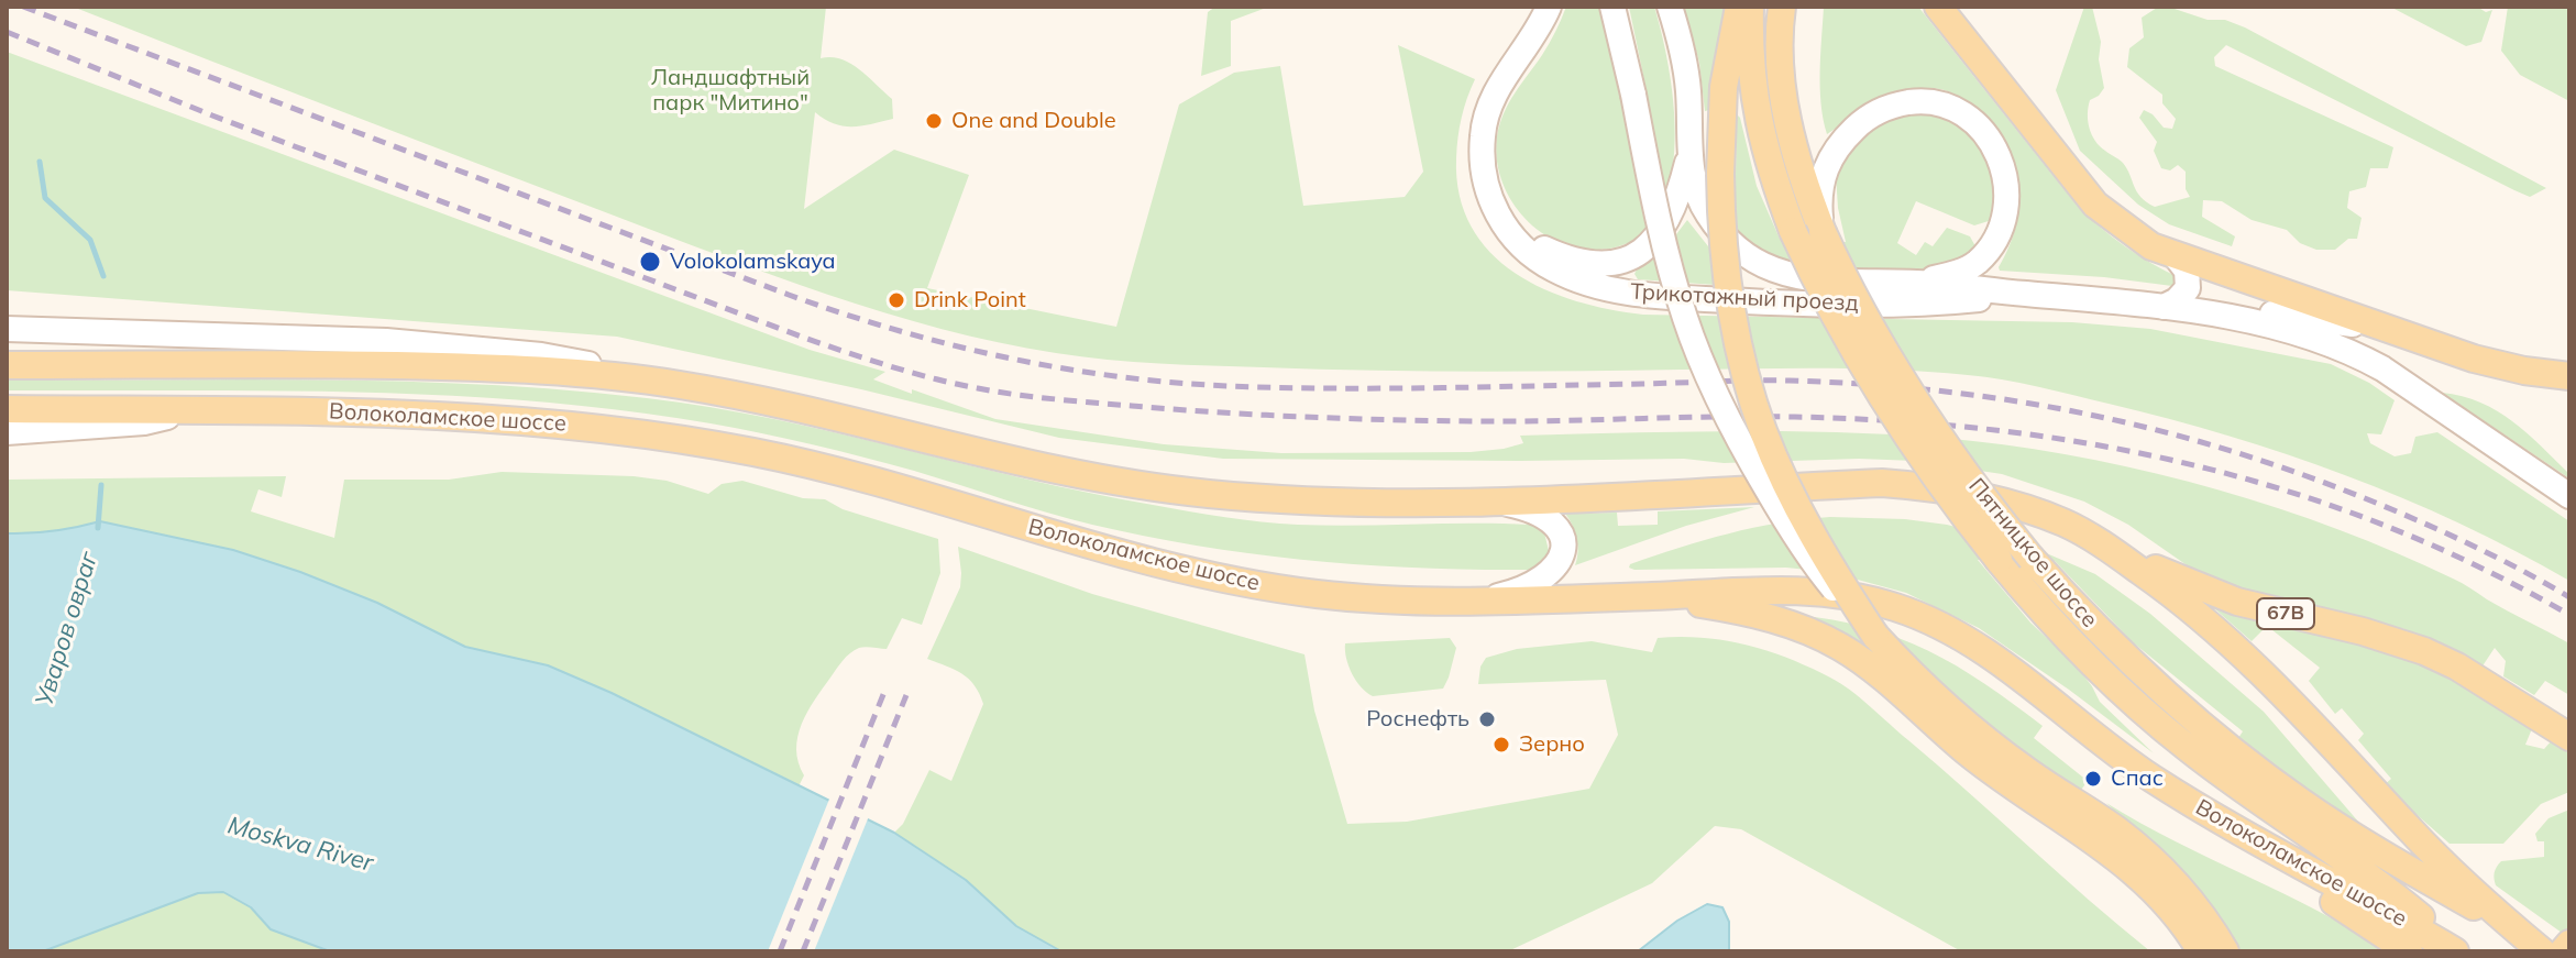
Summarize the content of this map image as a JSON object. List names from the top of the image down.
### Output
{
  "streets": {
    "main road": [
      "Трикотажный проезд",
      "Волоколамское шоссе",
      "Пятницкое шоссе",
      "67B"
    ]
  },
  "water": ["Уваров овраг", "Moskva River"],
  "parks": ["Ландшафтный парк \"Митино\""],
  "places": [
    "One and Double",
    "Volokolamskaya",
    "Drink Point",
    "Роснефть",
    "Зерно",
    "Спас"
  ]
}
